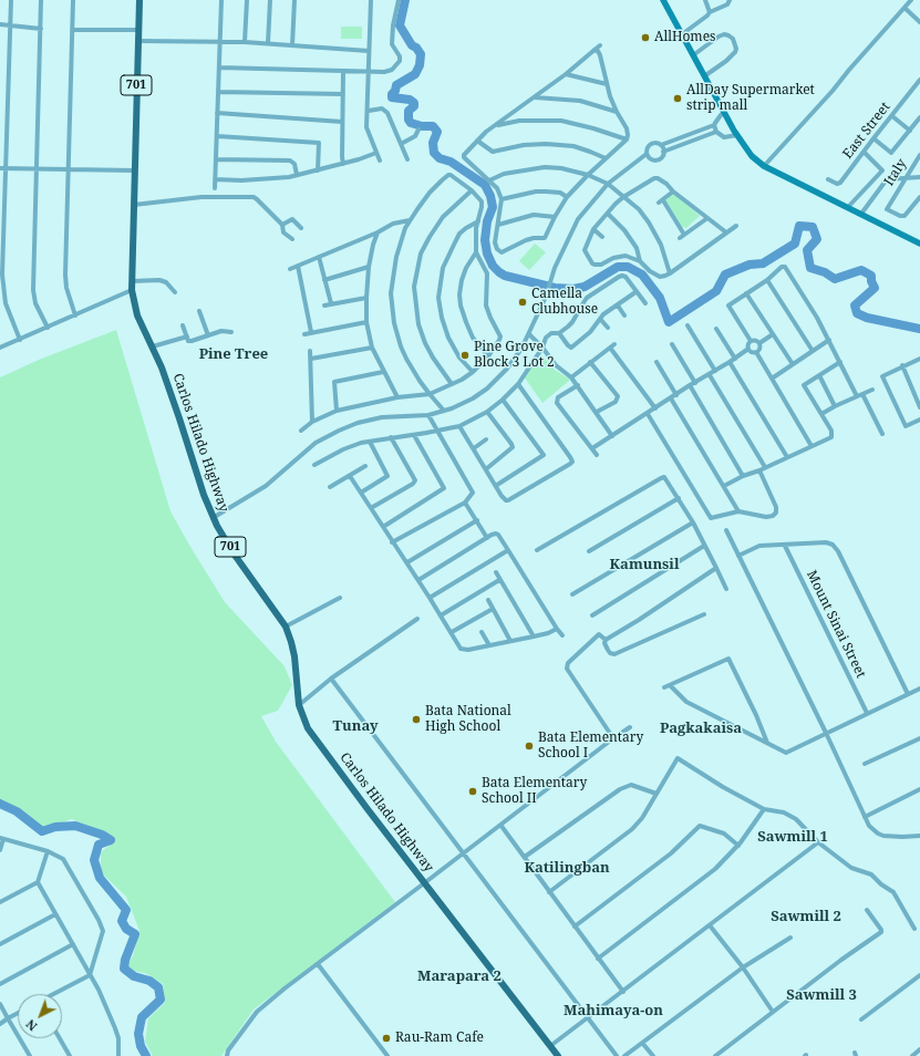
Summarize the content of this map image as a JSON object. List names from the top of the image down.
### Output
{
  "streets": {
    "main road": ["701", "Carlos Hilado Highway"],
    "street": ["East Street", "Italy", "Mount Sinai Street"]
  },
  "districts": [
    "Pine Tree",
    "Kamunsil",
    "Tunay",
    "Pagkakaisa",
    "Sawmill 1",
    "Katilingban",
    "Sawmill 2",
    "Marapara 2",
    "Sawmill 3",
    "Mahimaya-on"
  ],
  "places": [
    "AllHomes",
    "AllDay Supermarket strip mall",
    "Camella Clubhouse",
    "Pine Grove Block 3 Lot 2",
    "Bata National High School",
    "Bata Elementary School I",
    "Bata Elementary School II",
    "Rau-Ram Cafe"
  ],
  "north": "bottom left"
}
